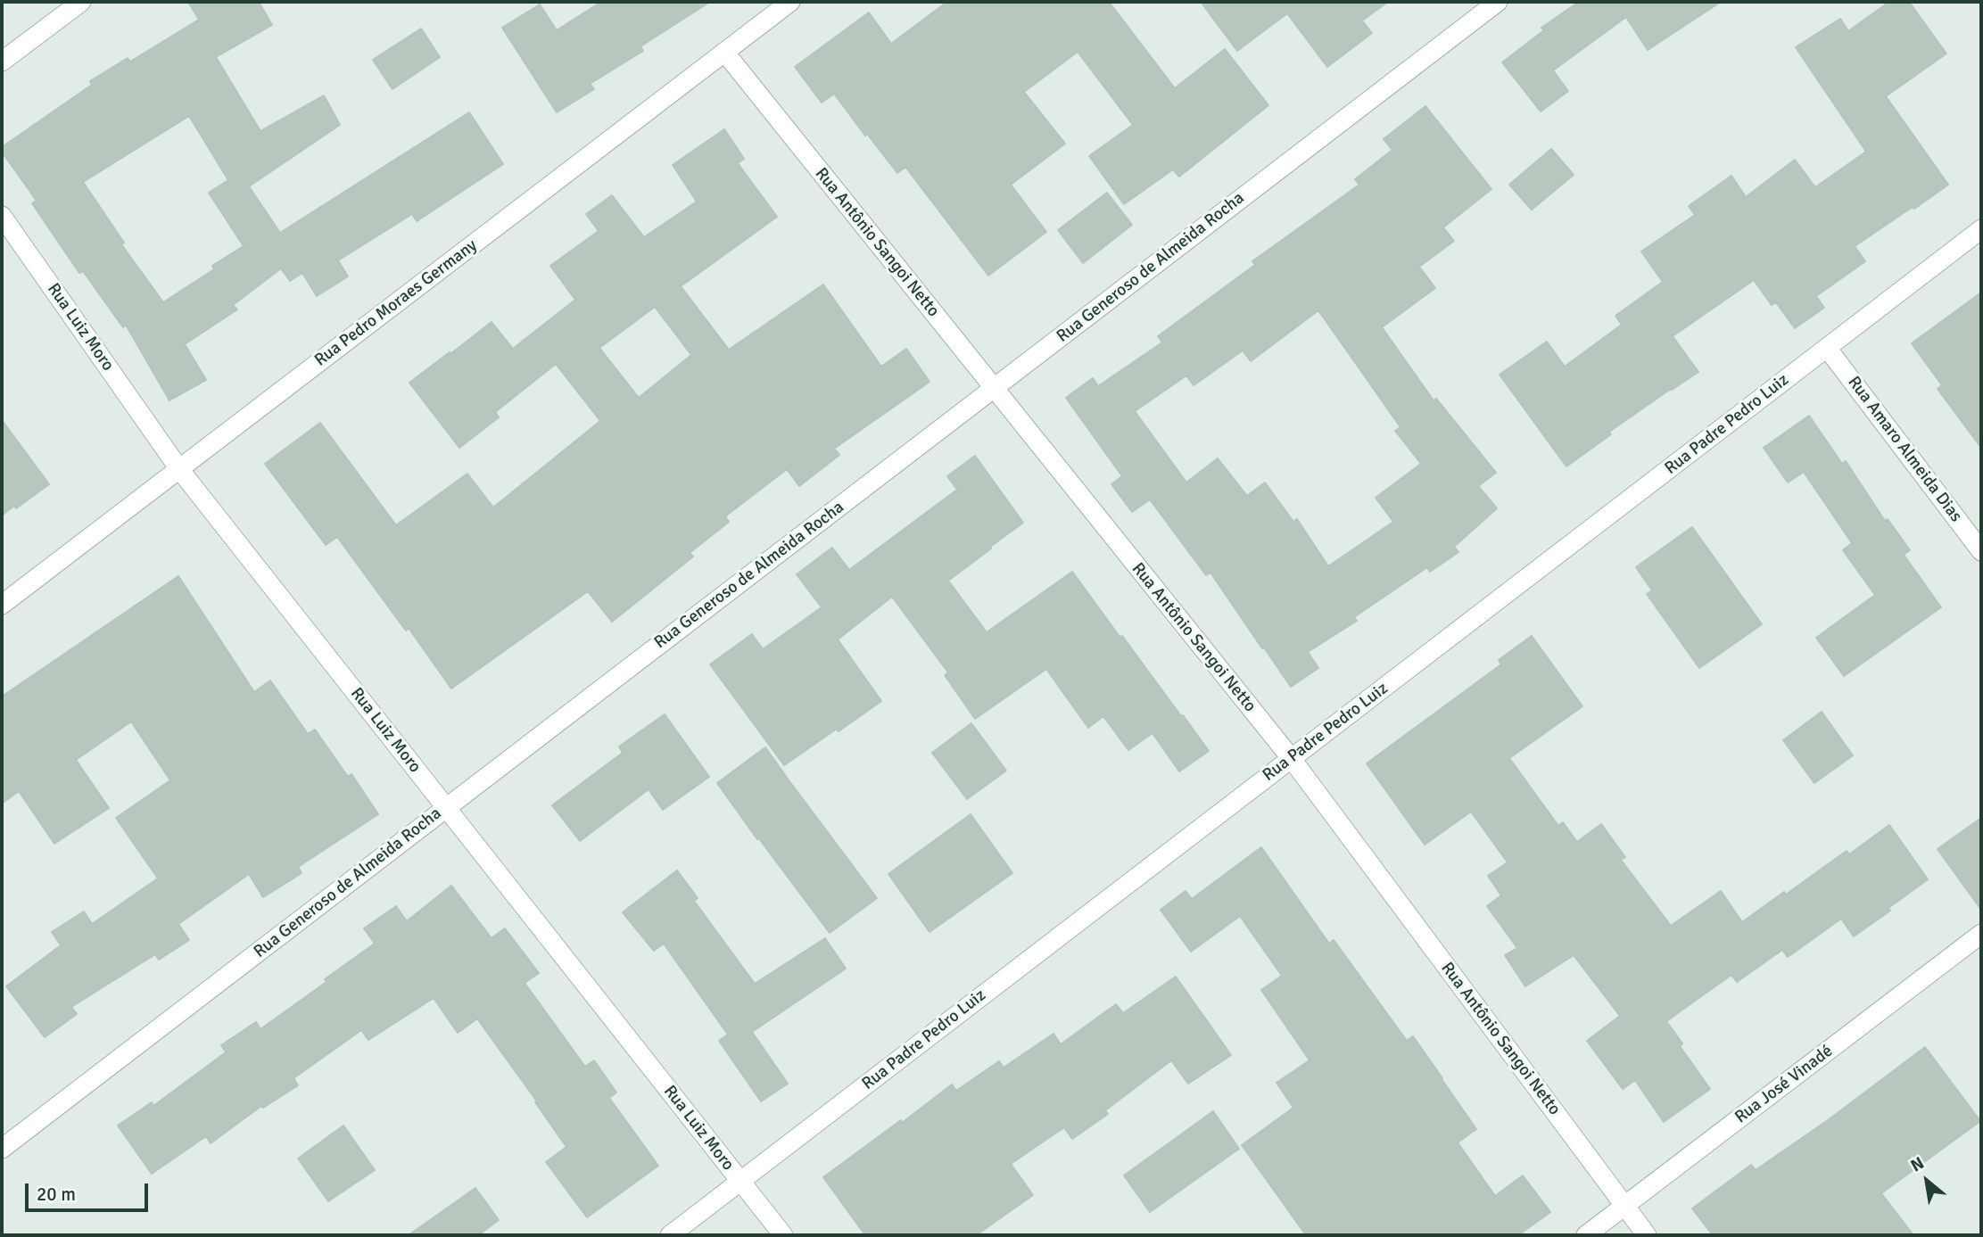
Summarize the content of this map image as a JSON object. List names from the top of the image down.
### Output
{
  "streets": {
    "street": [
      "Rua Antônio Sangoi Netto",
      "Rua Generoso de Almeida Rocha",
      "Rua Pedro Moraes Germany",
      "Rua Luiz Moro",
      "Rua Padre Pedro Luiz",
      "Rua Amaro Almeida Dias",
      "Rua José Vinadé"
    ]
  },
  "crossings": [
    ["Rua Antônio Sangoi Netto", "Rua Generoso de Almeida Rocha"],
    ["Rua Antônio Sangoi Netto", "Rua Pedro Moraes Germany"],
    ["Rua Antônio Sangoi Netto", "Rua Padre Pedro Luiz"],
    ["Rua Antônio Sangoi Netto", "Rua José Vinadé"],
    ["Rua Generoso de Almeida Rocha", "Rua Luiz Moro"],
    ["Rua Pedro Moraes Germany", "Rua Luiz Moro"],
    ["Rua Luiz Moro", "Rua Padre Pedro Luiz"],
    ["Rua Padre Pedro Luiz", "Rua Amaro Almeida Dias"]
  ],
  "scale_bar": "20 m",
  "north": "top left"
}
